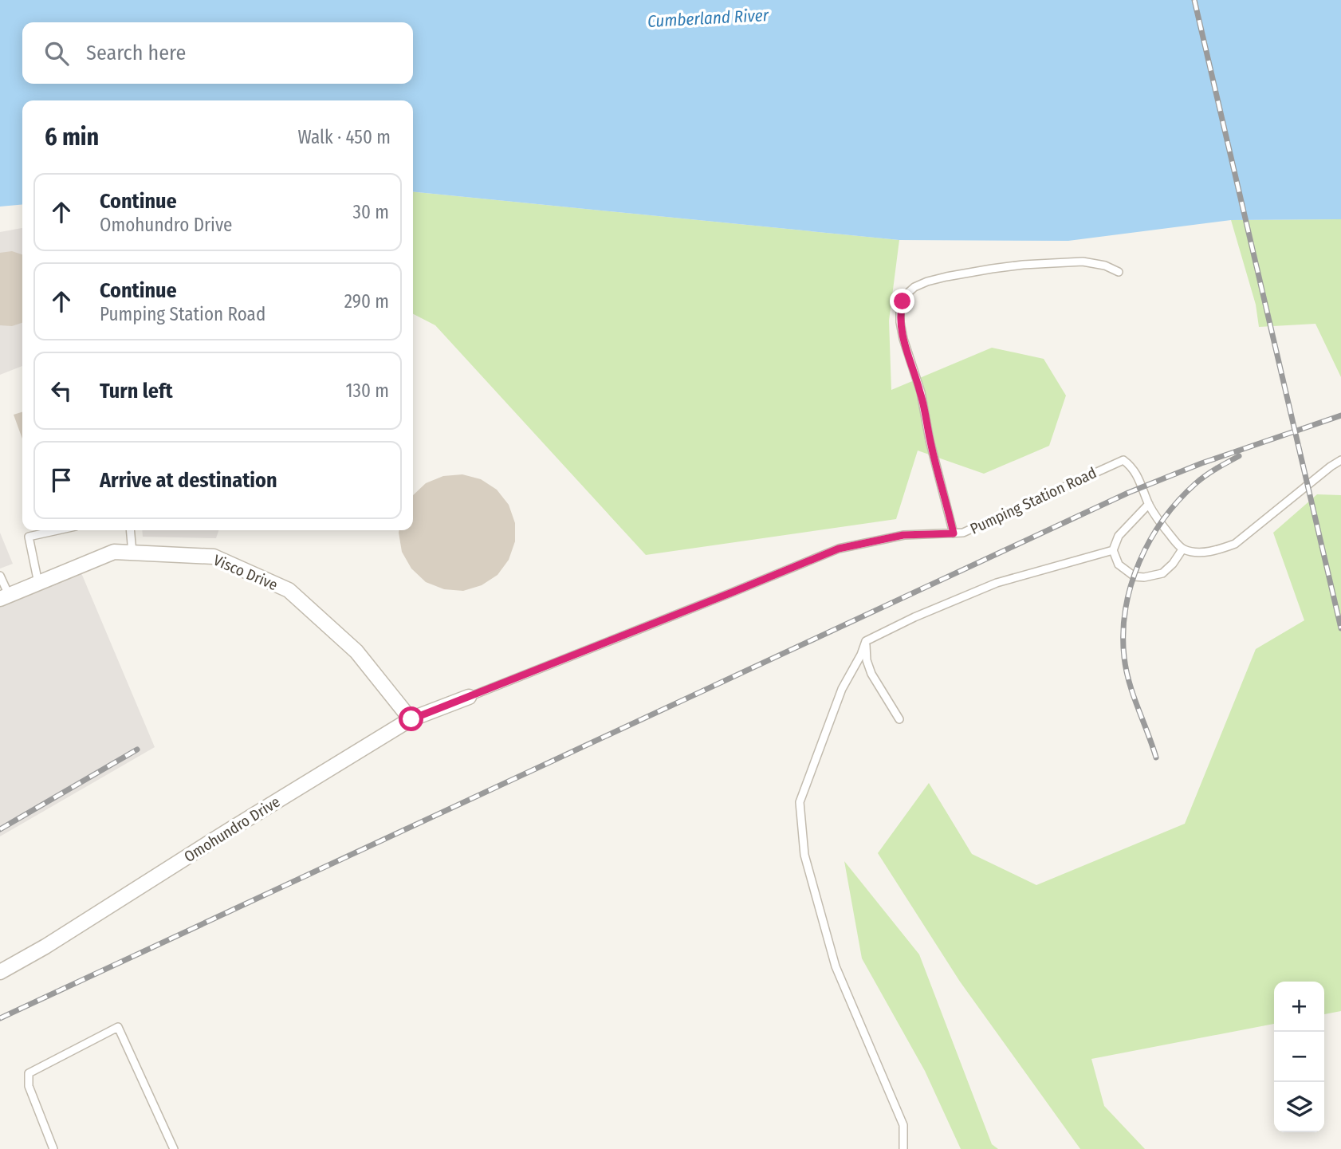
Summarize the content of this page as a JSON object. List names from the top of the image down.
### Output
{
  "streets": {
    "street": ["Visco Drive", "Omohundro Drive"],
    "lane": ["Pumping Station Road"]
  },
  "crossings": [
    ["Pumping Station Road", "Omohundro Drive"],
    ["Visco Drive", "Omohundro Drive"]
  ],
  "water": ["Cumberland River"],
  "page": {
    "search": "Search here",
    "heading": ["6 min", "Walk · 450 m"],
    "list": [
      ["Continue", "Omohundro Drive", "30 m"],
      ["Continue", "Pumping Station Road", "290 m"],
      ["Turn left", "130 m"],
      "Arrive at destination"
    ],
    "map_buttons": ["+", "−"]
  }
}
